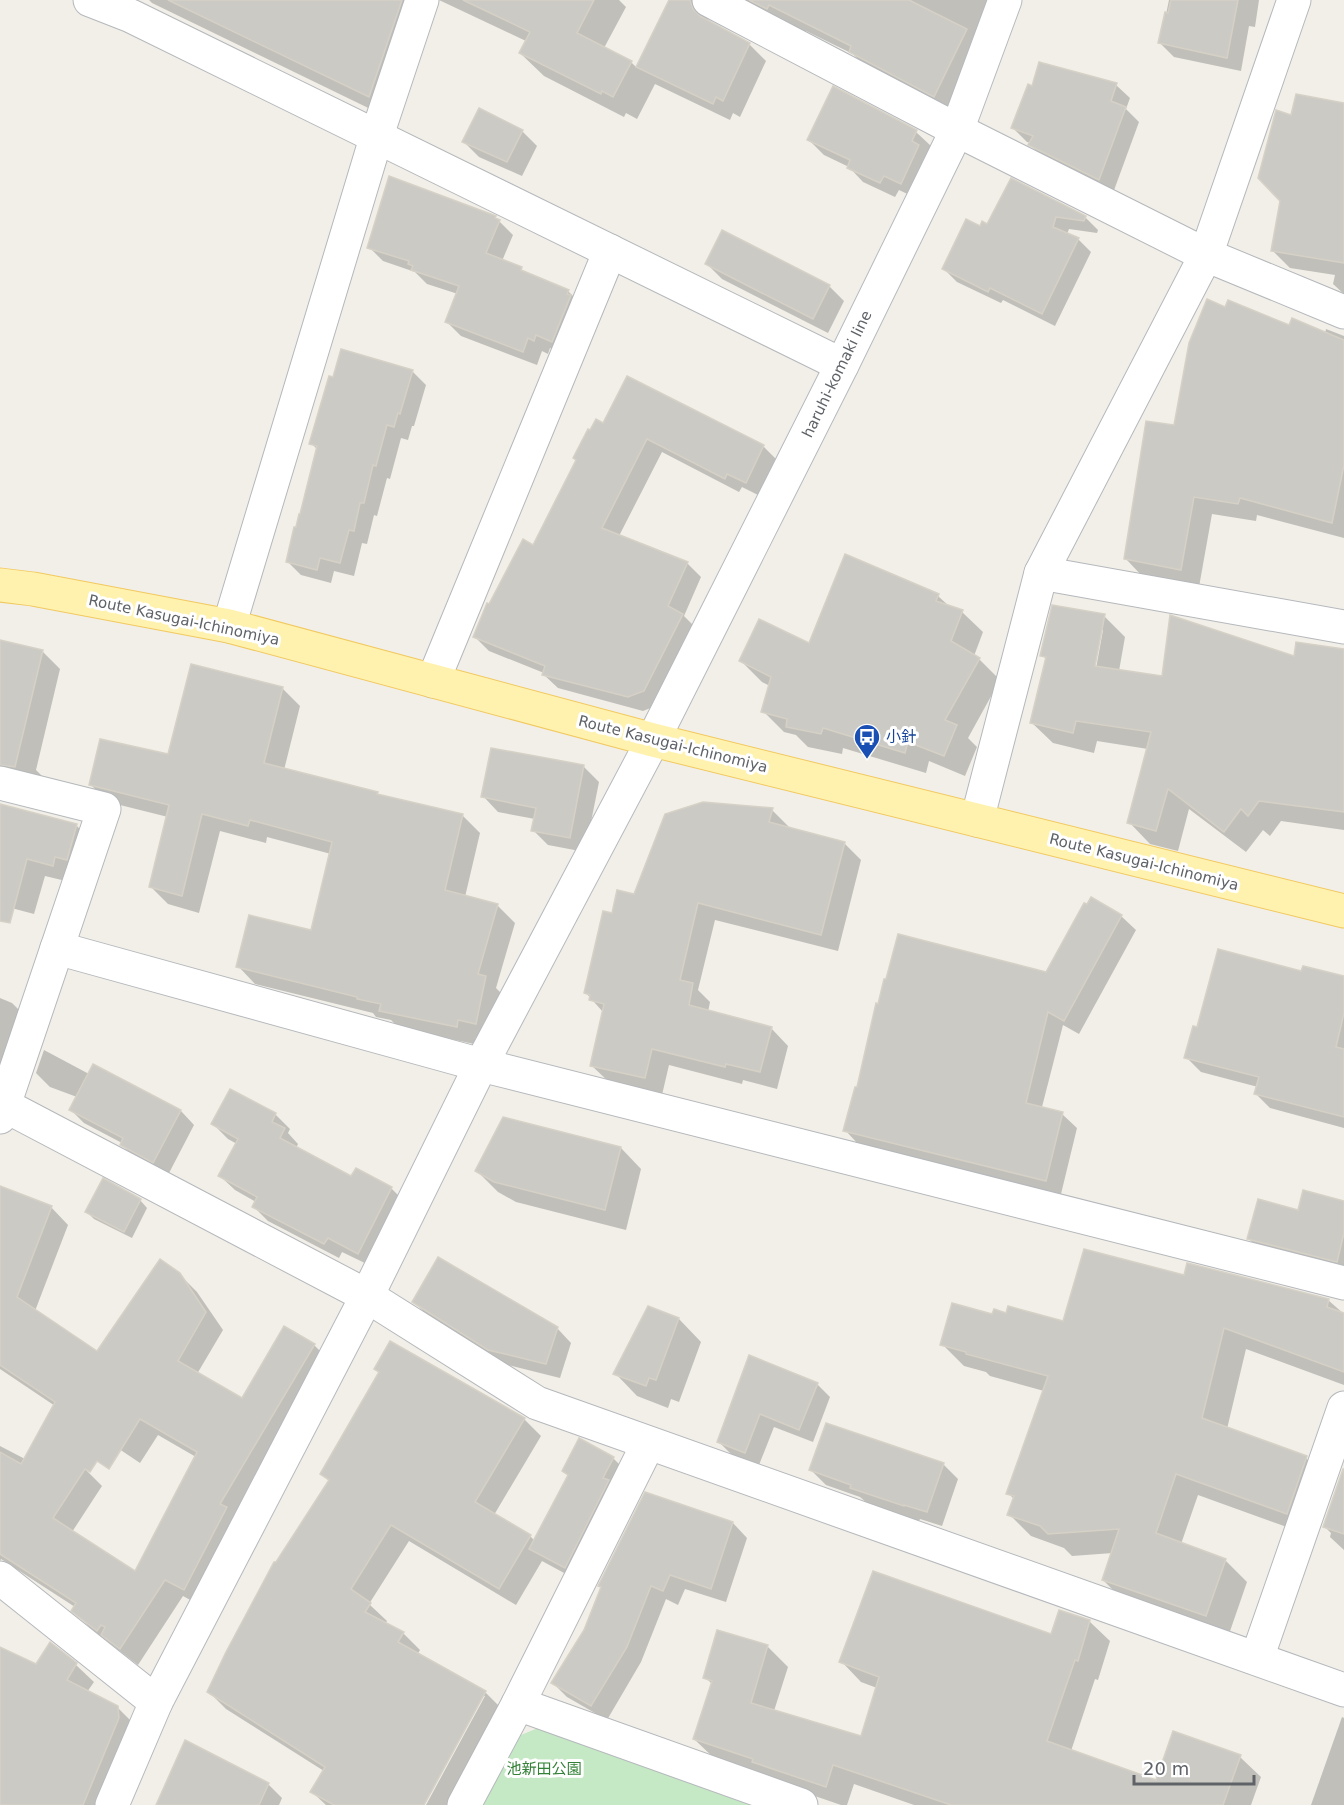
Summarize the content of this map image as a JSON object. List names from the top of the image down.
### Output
{
  "streets": {
    "main road": ["Route Kasugai-Ichinomiya"],
    "street": ["haruhi-komaki line"]
  },
  "crossings": [
    ["haruhi-komaki line", "Route Kasugai-Ichinomiya"]
  ],
  "parks": ["池新田公園"],
  "places": {
    "bus stop": ["小針"]
  },
  "scale_bar": "20 m"
}
